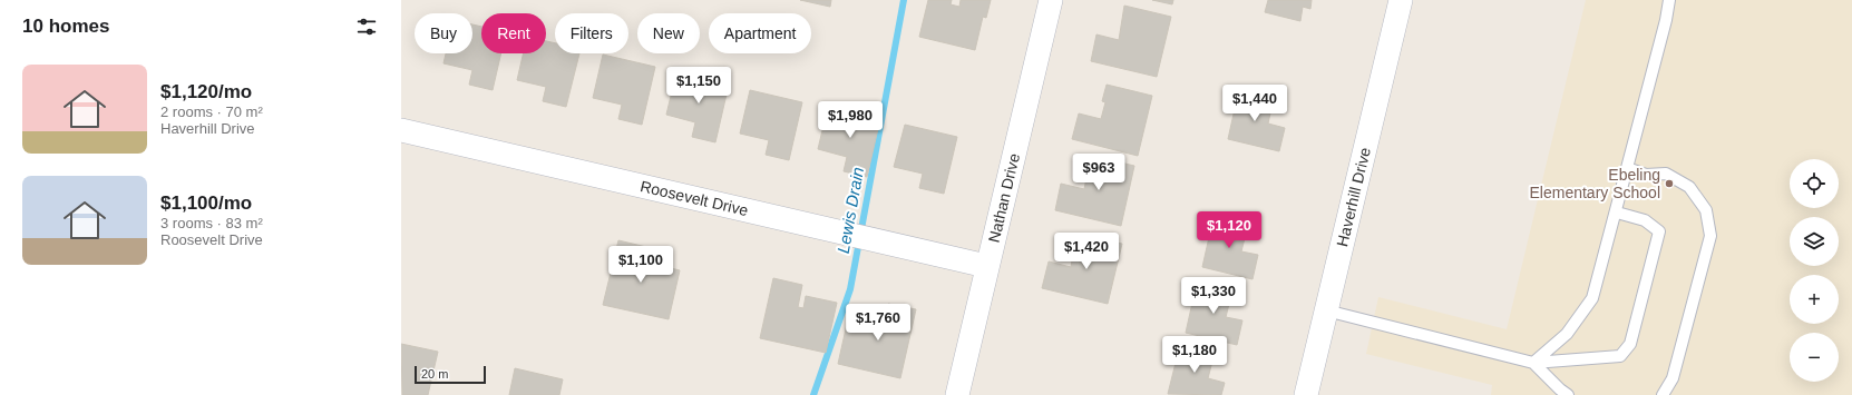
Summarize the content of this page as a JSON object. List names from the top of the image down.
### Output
{
  "streets": {
    "street": ["Nathan Drive", "Haverhill Drive", "Roosevelt Drive"]
  },
  "crossings": [
    ["Nathan Drive", "Roosevelt Drive"]
  ],
  "water": ["Lewis Drain"],
  "places": ["Ebeling Elementary School"],
  "scale_bar": "20 m",
  "page": {
    "heading": "10 homes",
    "chip": [
      "Buy",
      "Rent",
      "Filters",
      "New",
      "Apartment"
    ],
    "list": [
      {
        "name": "$1,120/mo",
        "note": "2 rooms · 70 m² · Haverhill Drive"
      },
      {
        "name": "$1,100/mo",
        "note": "3 rooms · 83 m² · Roosevelt Drive"
      }
    ],
    "price": [
      "$1,150",
      "$1,440",
      "$1,980",
      "$963",
      "$1,120",
      "$1,420",
      "$1,100",
      "$1,330",
      "$1,760",
      "$1,180"
    ],
    "map_buttons": ["+", "−"],
    "scale": "20 m"
  }
}
